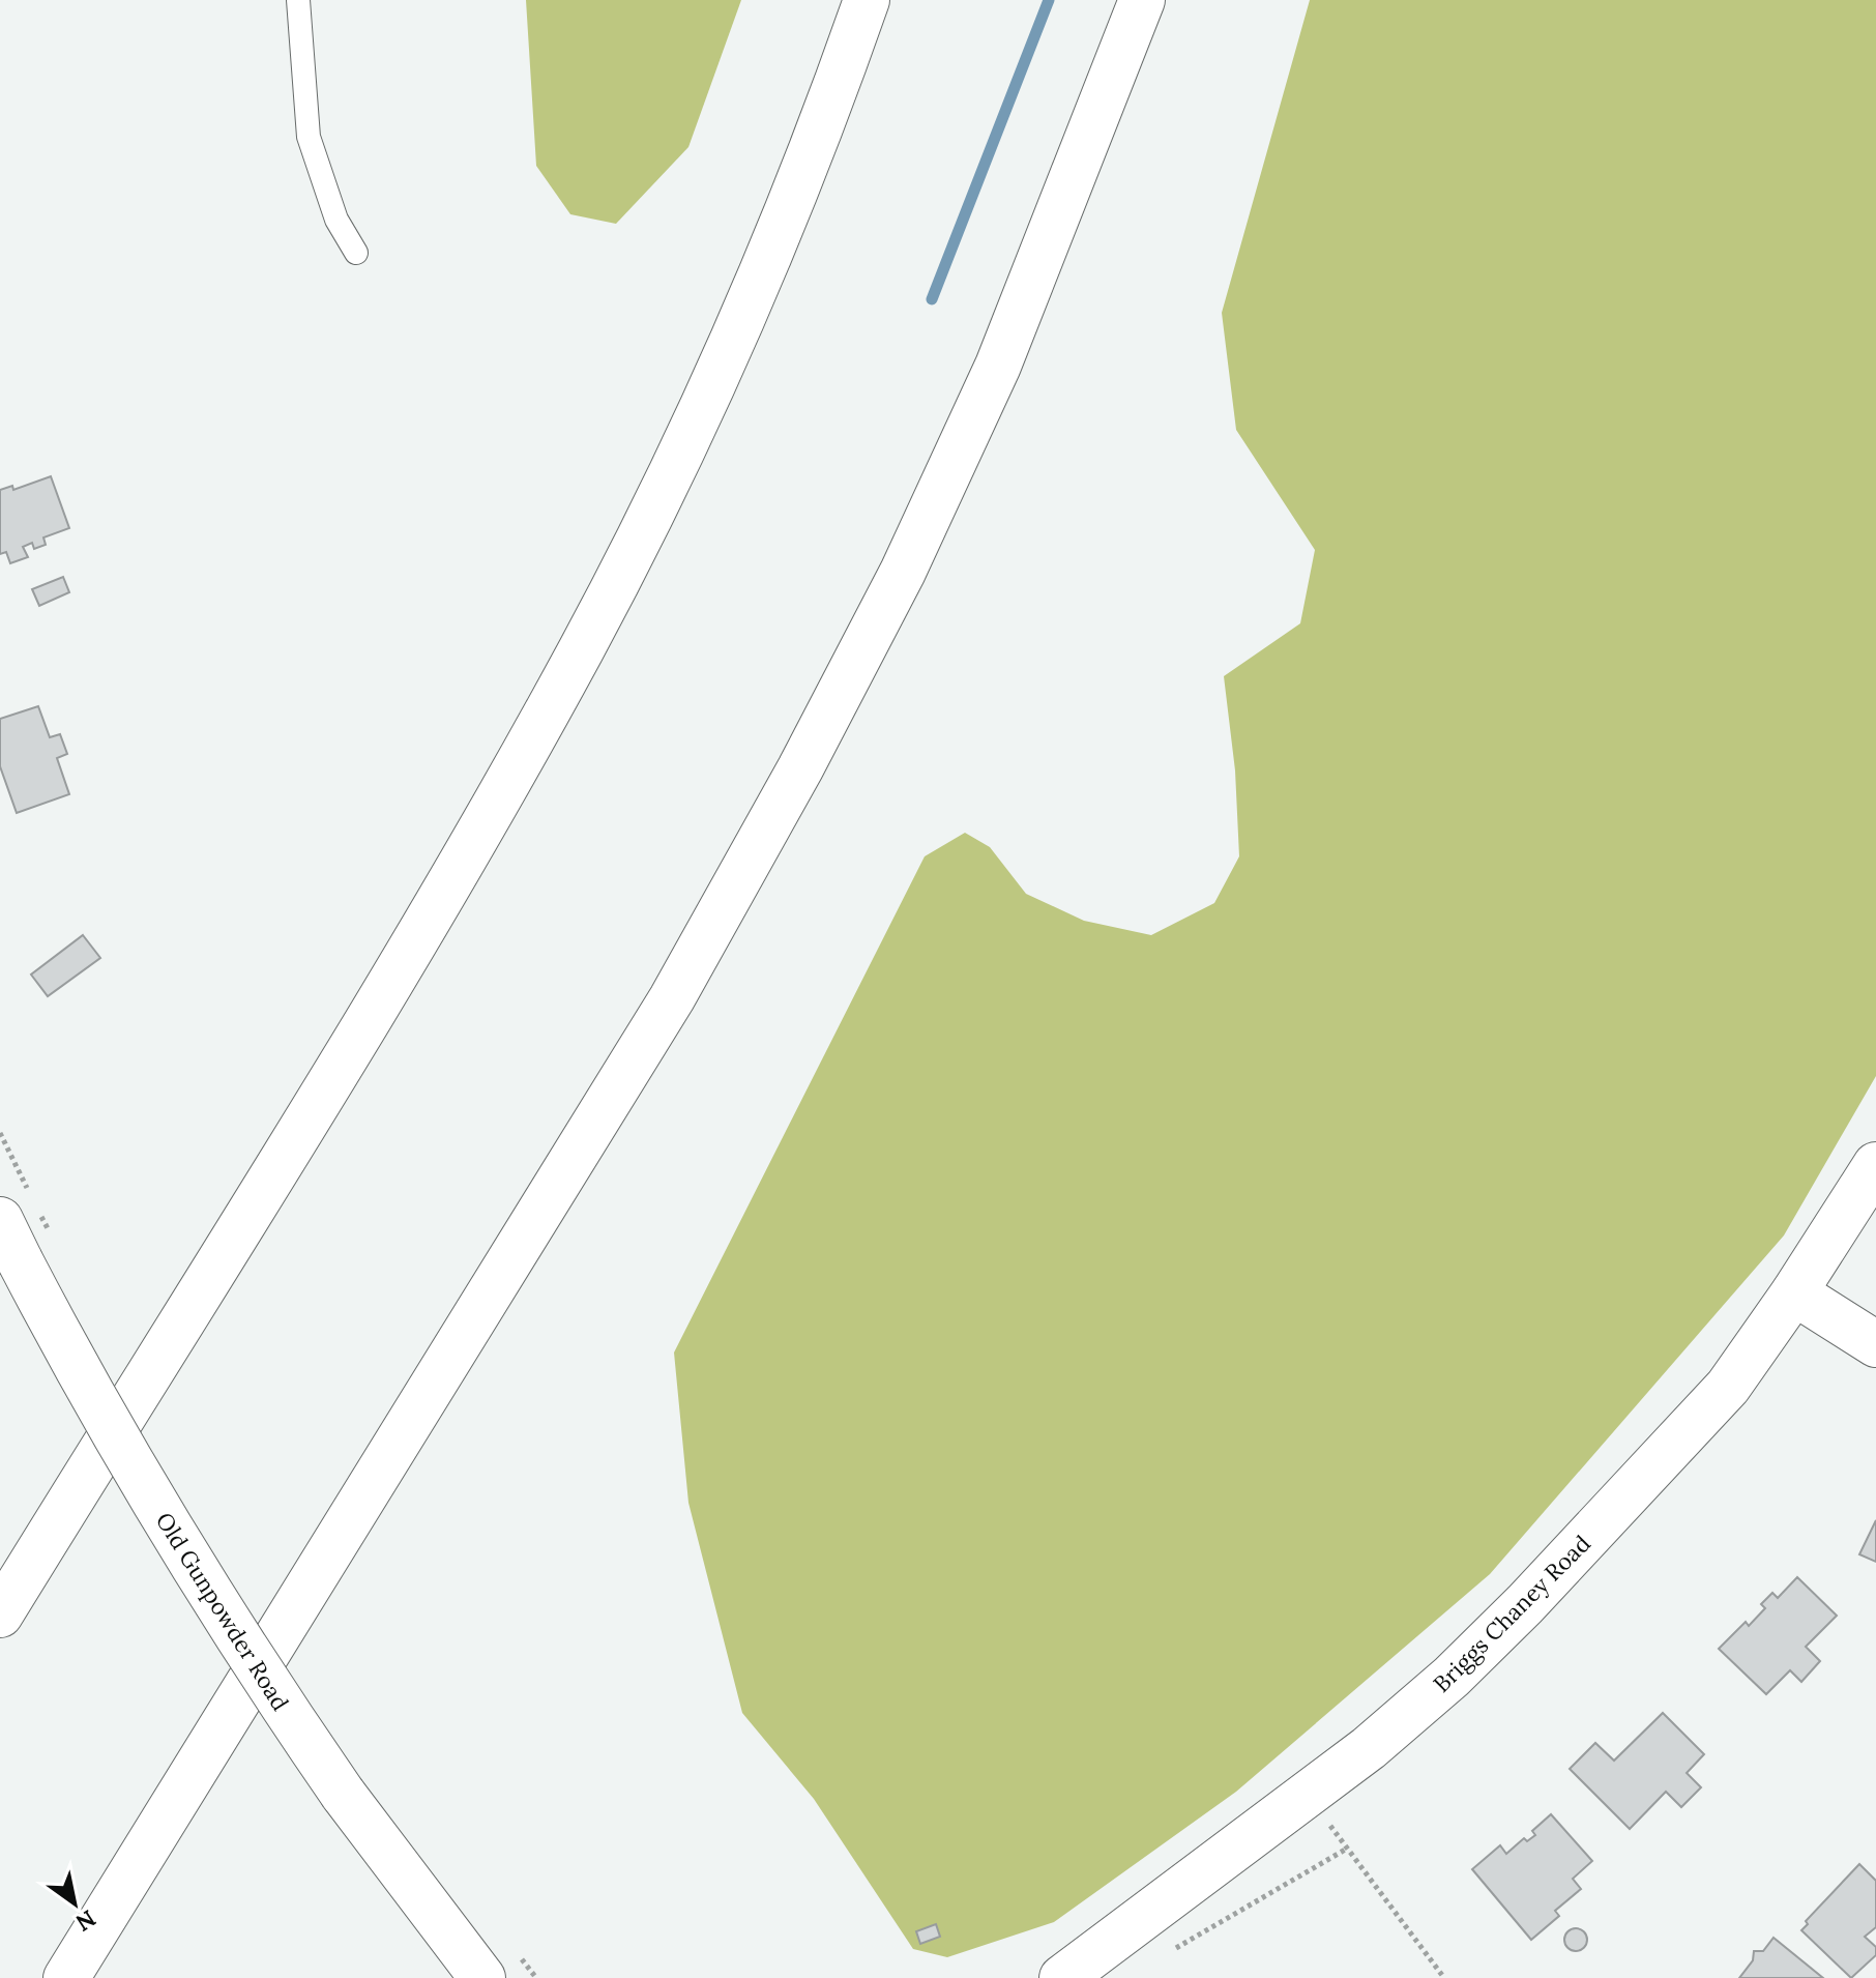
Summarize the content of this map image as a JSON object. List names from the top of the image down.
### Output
{
  "streets": {
    "main road": ["Old Gunpowder Road", "Briggs Chaney Road"]
  },
  "north": "bottom right"
}
